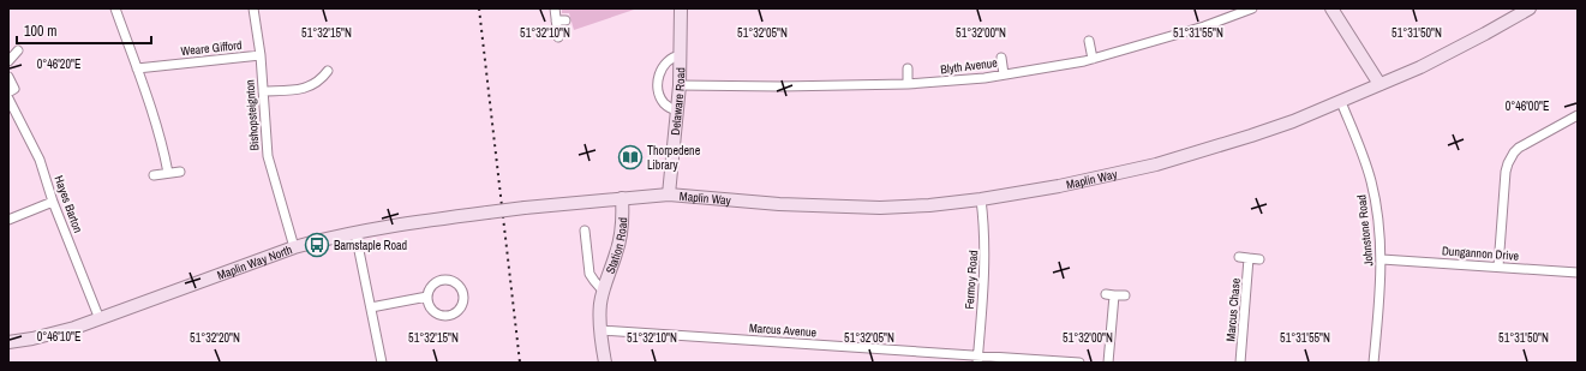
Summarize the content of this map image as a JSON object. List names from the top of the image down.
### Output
{
  "streets": {
    "street": [
      "Weare Gifford",
      "Blyth Avenue",
      "Delaware Road",
      "Bishopsteignton",
      "Maplin Way",
      "Hayes Barton",
      "Johnstone Road",
      "Station Road",
      "Dungannon Drive",
      "Maplin Way North",
      "Fermoy Road",
      "Marcus Chase",
      "Marcus Avenue"
    ]
  },
  "crossings": [
    ["Weare Gifford", "Bishopsteignton"],
    ["Blyth Avenue", "Delaware Road"],
    ["Delaware Road", "Maplin Way"],
    ["Bishopsteignton", "Maplin Way North"],
    ["Maplin Way", "Johnstone Road"],
    ["Maplin Way", "Station Road"],
    ["Maplin Way", "Maplin Way North"],
    ["Maplin Way", "Fermoy Road"],
    ["Hayes Barton", "Maplin Way North"],
    ["Johnstone Road", "Dungannon Drive"],
    ["Station Road", "Maplin Way North"],
    ["Station Road", "Marcus Avenue"],
    ["Fermoy Road", "Marcus Avenue"]
  ],
  "places": {
    "library": ["Thorpedene Library"],
    "bus stop": ["Barnstaple Road"]
  },
  "scale_bar": "100 m",
  "coordinates": [
    "51°32'15\"N",
    "51°32'10\"N",
    "51°32'05\"N",
    "51°32'00\"N",
    "51°31'55\"N",
    "51°31'50\"N",
    "0°46'20\"E",
    "0°46'00\"E",
    "0°46'10\"E",
    "51°32'20\"N"
  ]
}
